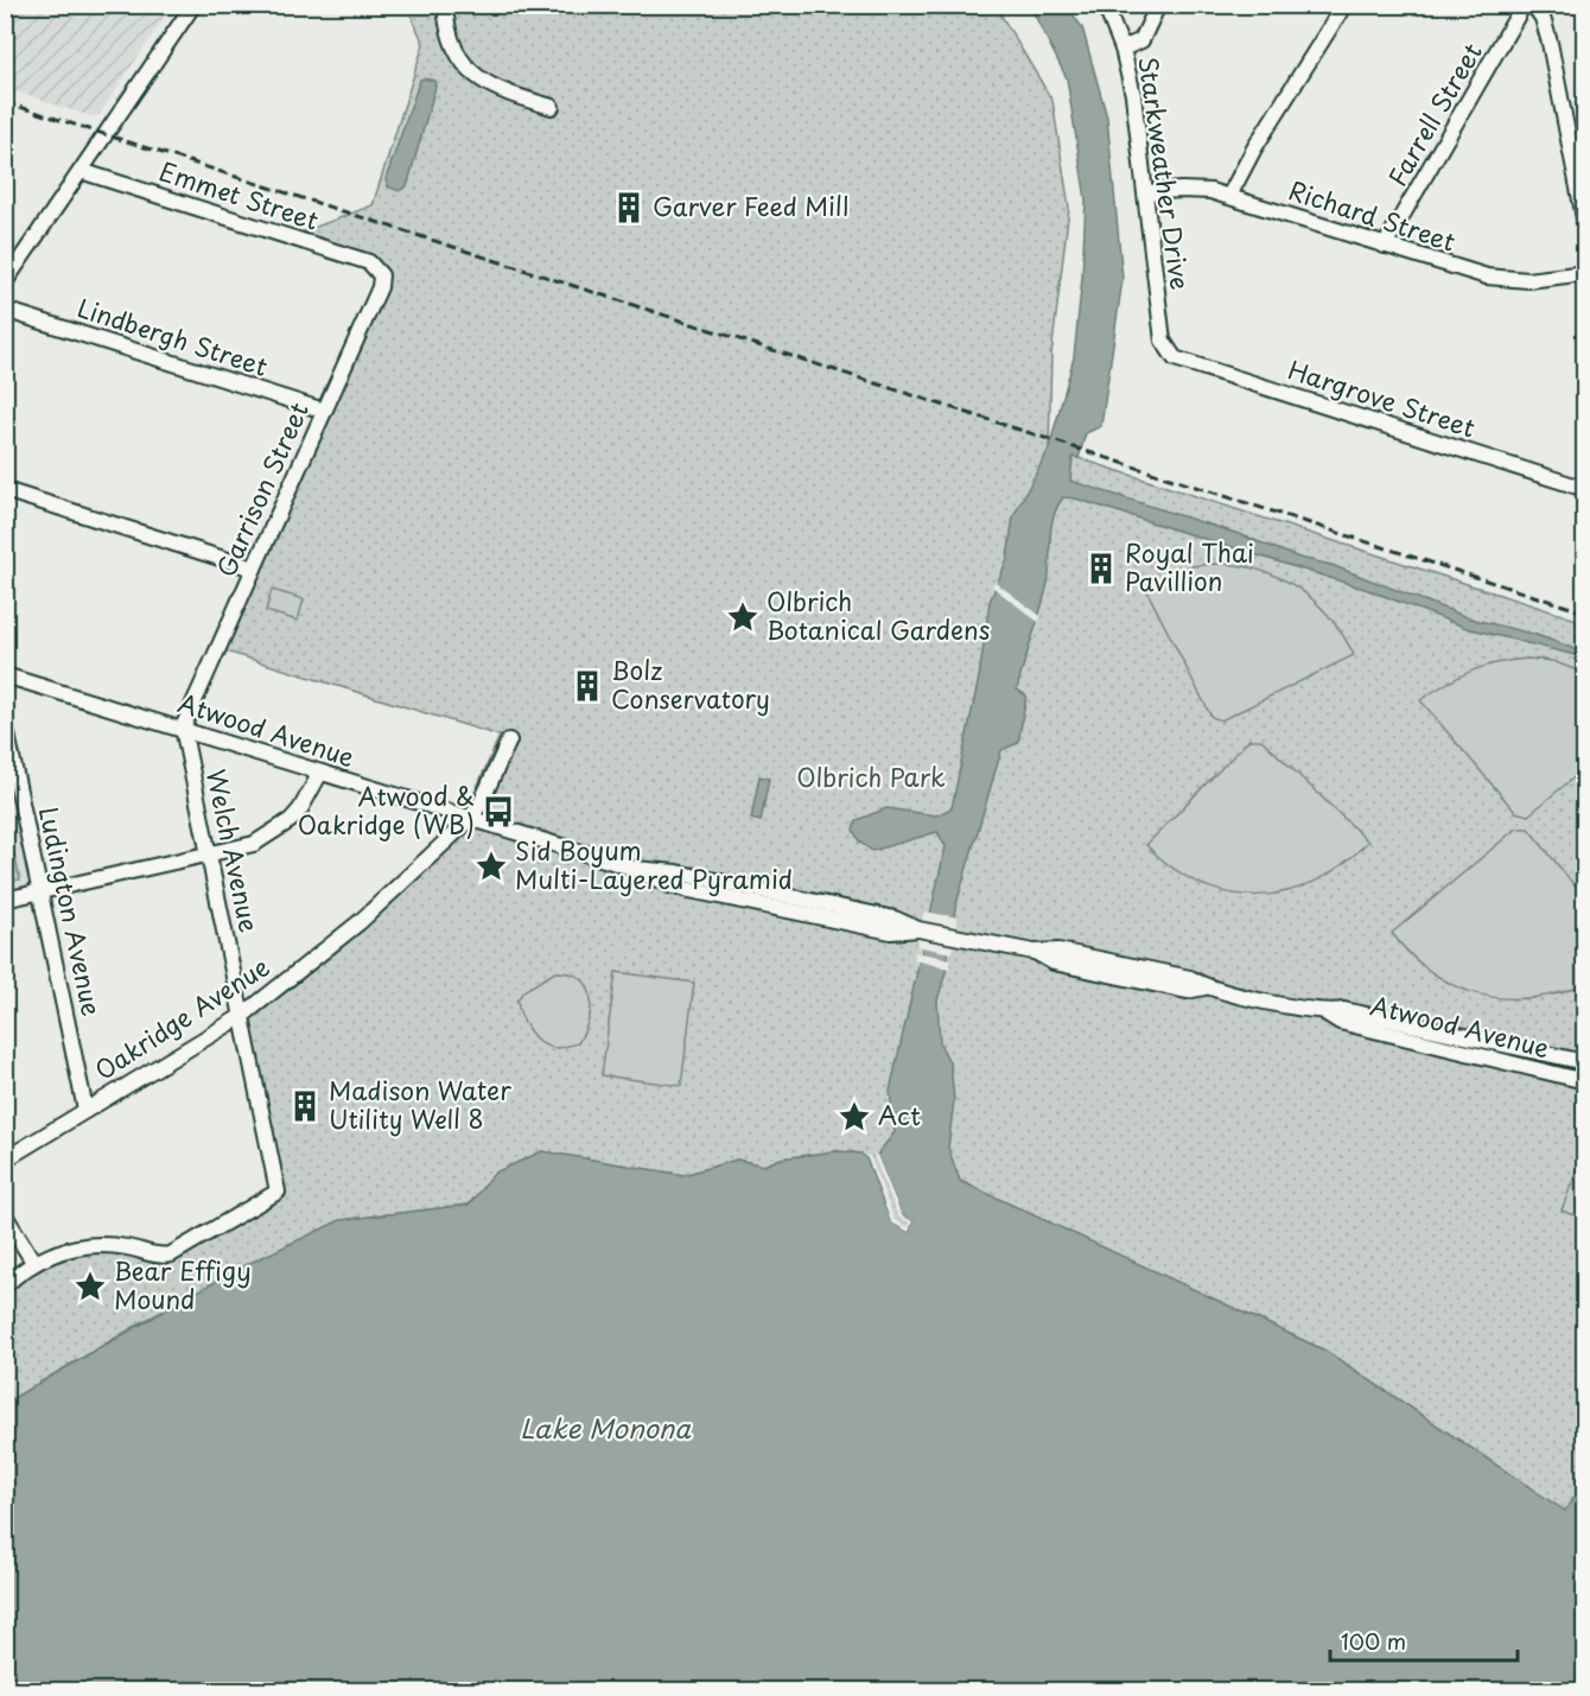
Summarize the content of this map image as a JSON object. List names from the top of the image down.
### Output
{
  "streets": {
    "street": [
      "Farrell Street",
      "Starkweather Drive",
      "Emmet Street",
      "Richard Street",
      "Lindbergh Street",
      "Hargrove Street",
      "Garrison Street",
      "Atwood Avenue",
      "Welch Avenue",
      "Ludington Avenue",
      "Oakridge Avenue"
    ]
  },
  "crossings": [
    ["Farrell Street", "Richard Street"],
    ["Starkweather Drive", "Richard Street"],
    ["Starkweather Drive", "Hargrove Street"],
    ["Emmet Street", "Garrison Street"],
    ["Lindbergh Street", "Garrison Street"],
    ["Garrison Street", "Atwood Avenue"],
    ["Garrison Street", "Welch Avenue"],
    ["Atwood Avenue", "Welch Avenue"],
    ["Atwood Avenue", "Oakridge Avenue"],
    ["Welch Avenue", "Oakridge Avenue"],
    ["Ludington Avenue", "Oakridge Avenue"]
  ],
  "water": ["Lake Monona"],
  "parks": ["Olbrich Park"],
  "places": {
    "building": [
      "Garver Feed Mill",
      "Royal Thai Pavillion",
      "Bolz Conservatory",
      "Madison Water Utility Well 8"
    ],
    "place": [
      "Olbrich Botanical Gardens",
      "Sid Boyum Multi-Layered Pyramid",
      "Act",
      "Bear Effigy Mound"
    ],
    "bus stop": ["Atwood & Oakridge (WB)"]
  },
  "scale_bar": "100 m"
}
